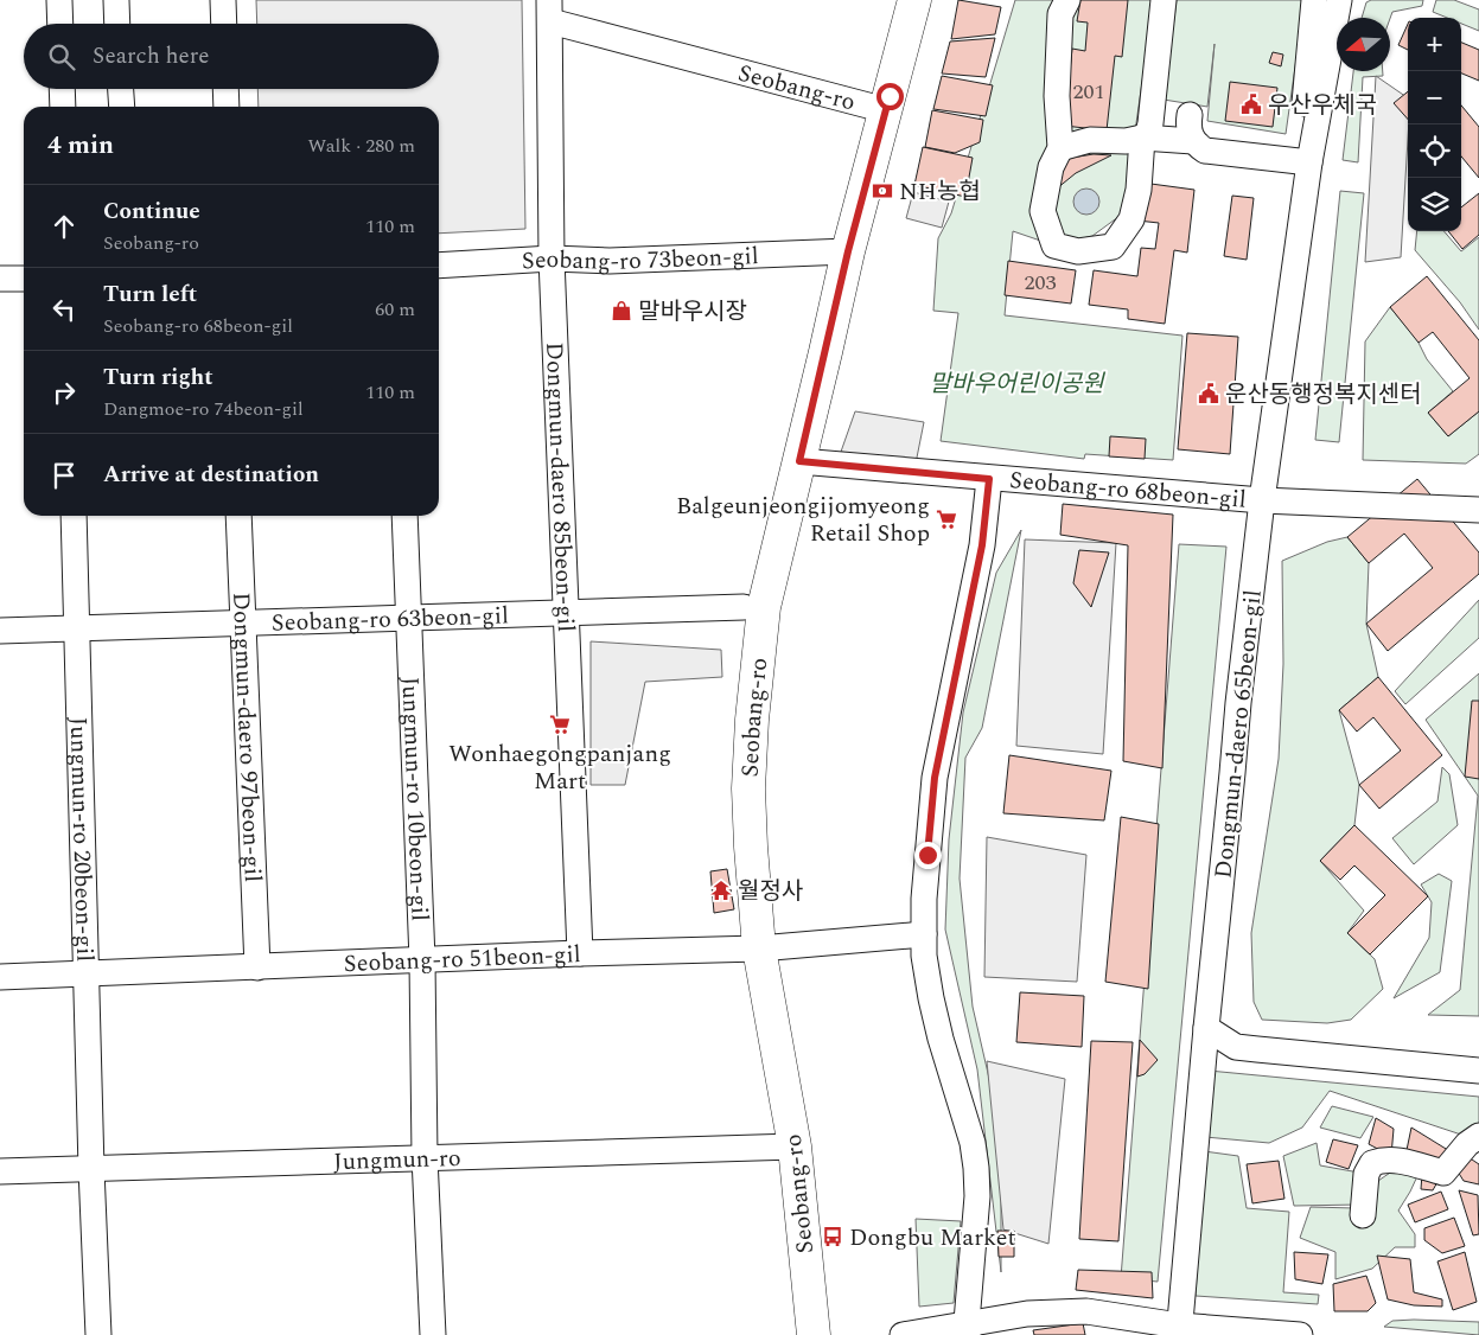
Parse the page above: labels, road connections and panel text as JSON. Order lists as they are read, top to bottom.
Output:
{
  "streets": {
    "main road": ["Seobang-ro"],
    "street": [
      "Seobang-ro 73beon-gil",
      "Dongmun-daero 85beon-gil",
      "Seobang-ro 68beon-gil",
      "Seobang-ro 63beon-gil",
      "Dongmun-daero 65beon-gil",
      "Dongmun-daero 97beon-gil",
      "Jungmun-ro 10beon-gil",
      "Jungmun-ro 20beon-gil",
      "Seobang-ro 51beon-gil",
      "Jungmun-ro"
    ]
  },
  "crossings": [
    ["Seobang-ro", "Seobang-ro 73beon-gil"],
    ["Seobang-ro", "Dongmun-daero 85beon-gil"],
    ["Seobang-ro", "Seobang-ro 68beon-gil"],
    ["Seobang-ro", "Seobang-ro 51beon-gil"],
    ["Seobang-ro", "Jungmun-ro"],
    ["Seobang-ro 73beon-gil", "Dongmun-daero 85beon-gil"],
    ["Dongmun-daero 85beon-gil", "Seobang-ro 63beon-gil"],
    ["Dongmun-daero 85beon-gil", "Seobang-ro 51beon-gil"],
    ["Seobang-ro 68beon-gil", "Dongmun-daero 65beon-gil"],
    ["Seobang-ro 63beon-gil", "Dongmun-daero 97beon-gil"],
    ["Seobang-ro 63beon-gil", "Jungmun-ro 10beon-gil"],
    ["Seobang-ro 63beon-gil", "Jungmun-ro 20beon-gil"],
    ["Dongmun-daero 97beon-gil", "Seobang-ro 51beon-gil"],
    ["Jungmun-ro 10beon-gil", "Seobang-ro 51beon-gil"],
    ["Jungmun-ro 10beon-gil", "Jungmun-ro"],
    ["Jungmun-ro 20beon-gil", "Seobang-ro 51beon-gil"],
    ["Jungmun-ro 20beon-gil", "Jungmun-ro"]
  ],
  "parks": ["말바우어린이공원"],
  "places": {
    "public building": ["우산우체국", "운산동행정복지센터"],
    "bank": ["NH농협"],
    "shop": ["말바우시장"],
    "supermarket": ["Balgeunjeongijomyeong Retail Shop", "Wonhaegongpanjang Mart"],
    "temple": ["월정사"],
    "bus stop": ["Dongbu Market"]
  },
  "house_numbers": ["201", "203"],
  "north": "left",
  "page": {
    "map_buttons": ["+", "−"],
    "search": "Search here",
    "heading": ["4 min", "Walk · 280 m"],
    "list": [
      ["Continue", "Seobang-ro", "110 m"],
      ["Turn left", "Seobang-ro 68beon-gil", "60 m"],
      ["Turn right", "Dangmoe-ro 74beon-gil", "110 m"],
      "Arrive at destination"
    ]
  }
}
